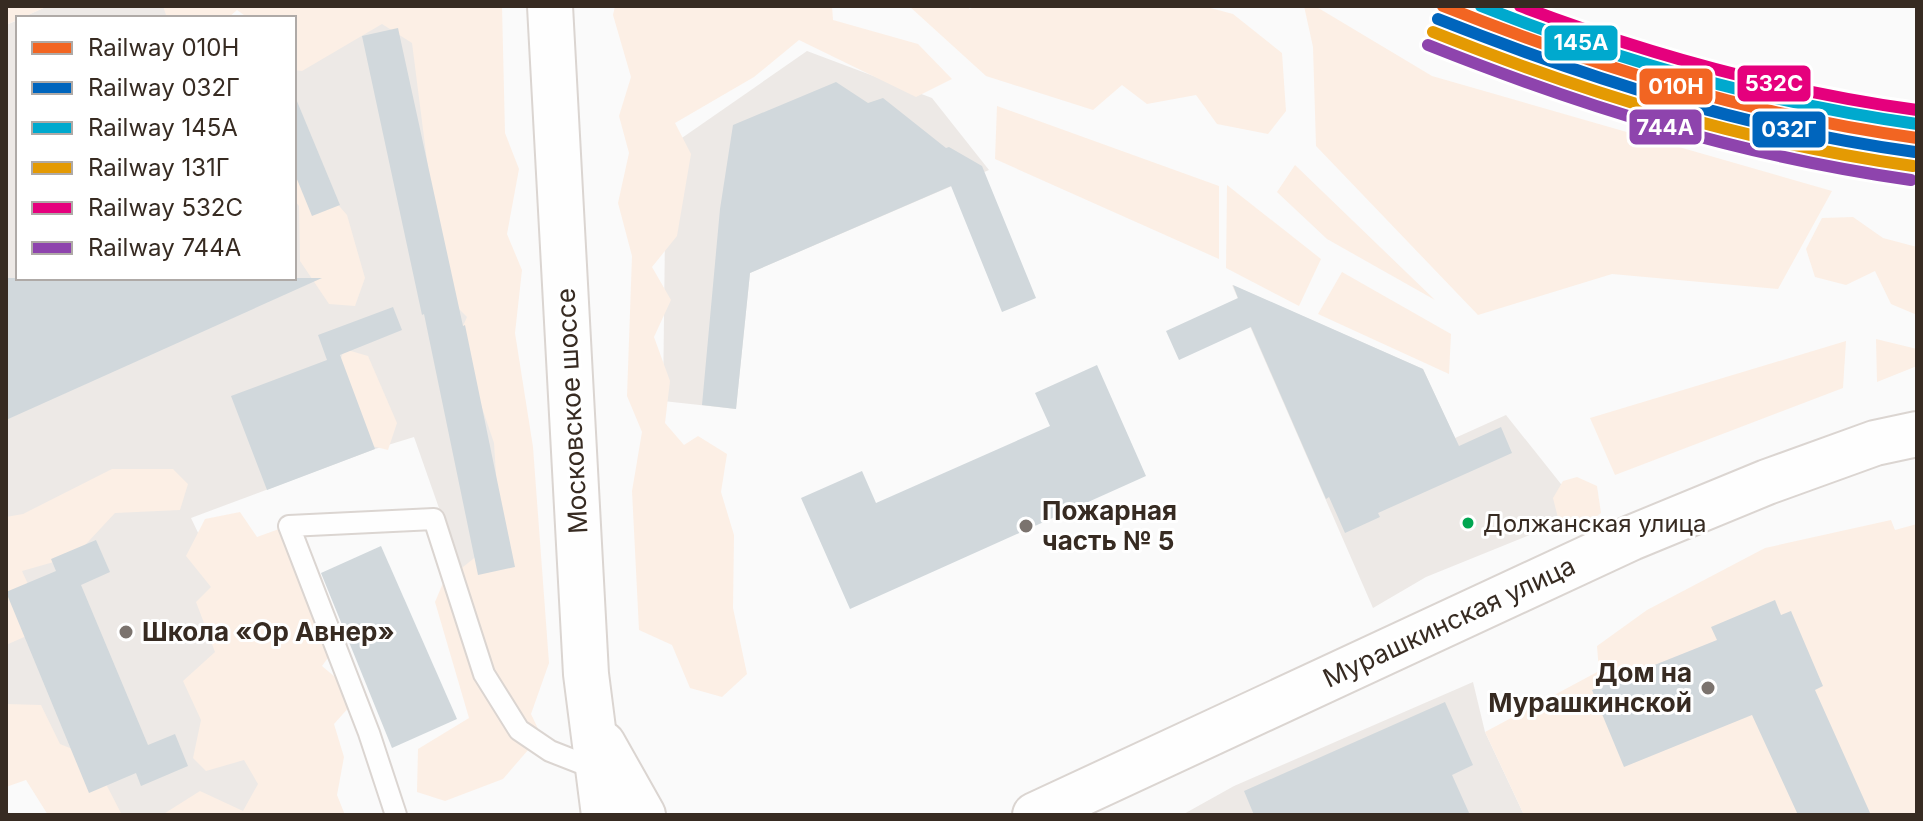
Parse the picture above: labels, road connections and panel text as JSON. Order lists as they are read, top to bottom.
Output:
{
  "streets": {
    "main road": ["Московское шоссе", "Мурашкинская улица"]
  },
  "places": [
    "Должанская улица",
    "Пожарная часть № 5",
    "Школа «Ор Авнер»",
    "Дом на Мурашкинской"
  ],
  "lines": [
    "rail line 010Н",
    "rail line 145А",
    "rail line 532С",
    "rail line 032Г",
    "rail line 131Г",
    "rail line 744А"
  ],
  "legend": [
    "Railway 010Н",
    "Railway 032Г",
    "Railway 145А",
    "Railway 131Г",
    "Railway 532С",
    "Railway 744А"
  ]
}
